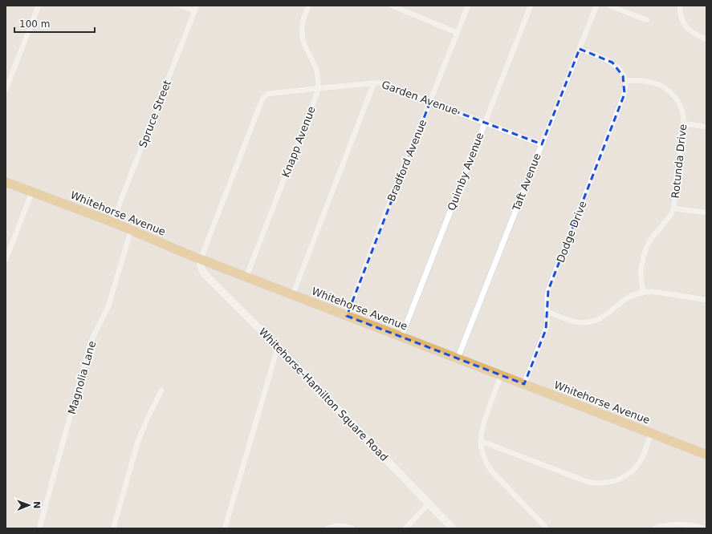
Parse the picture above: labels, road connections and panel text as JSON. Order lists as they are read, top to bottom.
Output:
{
  "streets": {
    "main road": ["Whitehorse Avenue"],
    "street": [
      "Garden Avenue",
      "Spruce Street",
      "Knapp Avenue",
      "Bradford Avenue",
      "Rotunda Drive",
      "Quimby Avenue",
      "Taft Avenue",
      "Dodge Drive",
      "Magnolia Lane",
      "Whitehorse-Hamilton Square Road"
    ]
  },
  "crossings": [
    ["Garden Avenue", "Knapp Avenue"],
    ["Garden Avenue", "Bradford Avenue"],
    ["Garden Avenue", "Quimby Avenue"],
    ["Garden Avenue", "Taft Avenue"],
    ["Garden Avenue", "Whitehorse Avenue"],
    ["Garden Avenue", "Whitehorse-Hamilton Square Road"],
    ["Spruce Street", "Whitehorse Avenue"],
    ["Knapp Avenue", "Whitehorse Avenue"],
    ["Bradford Avenue", "Whitehorse Avenue"],
    ["Rotunda Drive", "Dodge Drive"],
    ["Quimby Avenue", "Whitehorse Avenue"],
    ["Taft Avenue", "Whitehorse Avenue"],
    ["Whitehorse Avenue", "Dodge Drive"],
    ["Whitehorse Avenue", "Magnolia Lane"],
    ["Whitehorse Avenue", "Whitehorse-Hamilton Square Road"]
  ],
  "scale_bar": "100 m",
  "north": "right"
}
